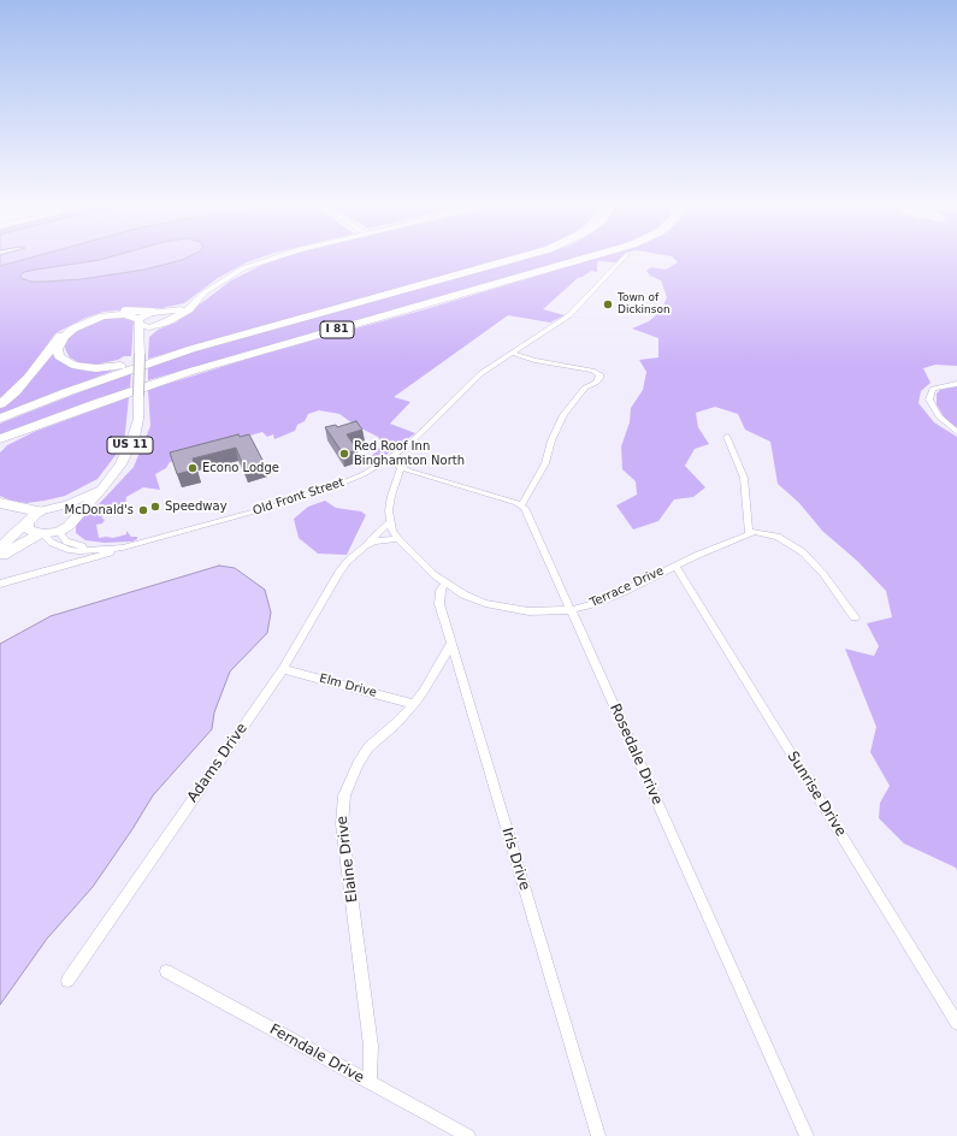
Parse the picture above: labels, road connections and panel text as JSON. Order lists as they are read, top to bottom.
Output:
{
  "streets": {
    "highway": ["I 81"],
    "main road": ["US 11"],
    "street": [
      "Old Front Street",
      "Terrace Drive",
      "Elm Drive",
      "Rosedale Drive",
      "Adams Drive",
      "Sunrise Drive",
      "Elaine Drive",
      "Iris Drive",
      "Ferndale Drive"
    ]
  },
  "crossings": [
    ["US 11", "Old Front Street"],
    ["Terrace Drive", "Rosedale Drive"],
    ["Terrace Drive", "Adams Drive"],
    ["Terrace Drive", "Sunrise Drive"],
    ["Terrace Drive", "Iris Drive"],
    ["Elm Drive", "Adams Drive"],
    ["Elm Drive", "Elaine Drive"],
    ["Elaine Drive", "Iris Drive"],
    ["Elaine Drive", "Ferndale Drive"]
  ],
  "places": [
    "Town of Dickinson",
    "Red Roof Inn Binghamton North",
    "Econo Lodge",
    "Speedway",
    "McDonald's"
  ]
}
